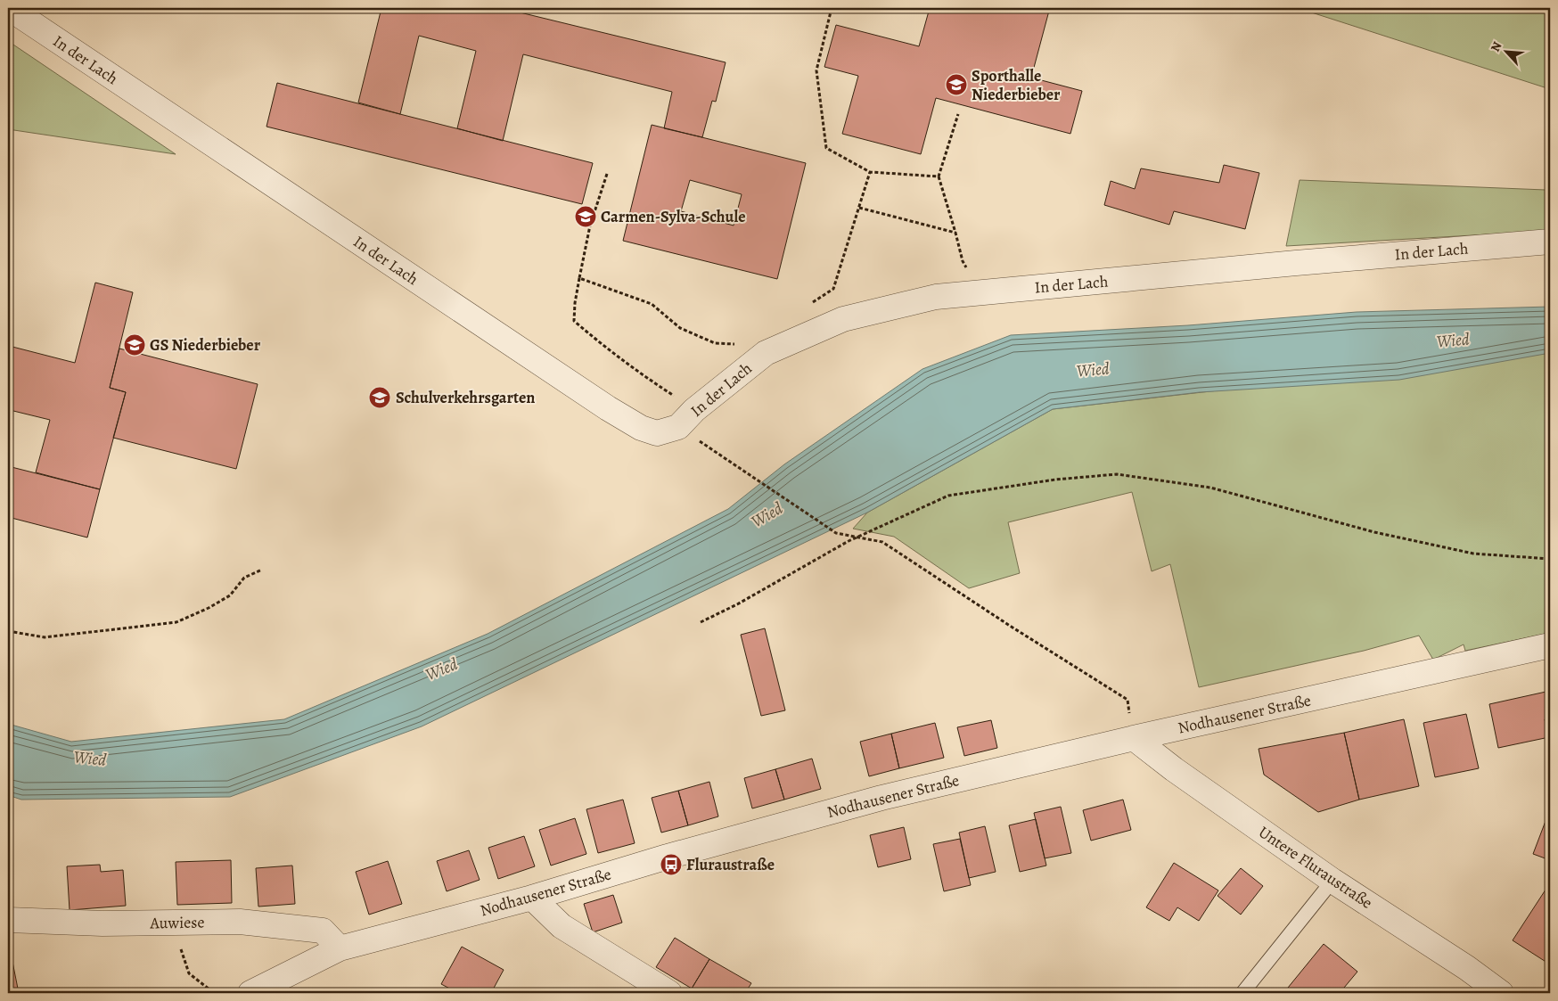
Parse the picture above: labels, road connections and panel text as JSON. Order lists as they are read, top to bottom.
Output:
{
  "streets": {
    "street": [
      "In der Lach",
      "Nodhausener Straße",
      "Untere Fluraustraße",
      "Auwiese"
    ]
  },
  "crossings": [
    ["Nodhausener Straße", "Untere Fluraustraße"],
    ["Nodhausener Straße", "Auwiese"]
  ],
  "water": ["Wied"],
  "places": {
    "school or university": [
      "Sporthalle Niederbieber",
      "Carmen-Sylva-Schule",
      "GS Niederbieber",
      "Schulverkehrsgarten"
    ],
    "bus stop": ["Fluraustraße"]
  },
  "north": "top left"
}
